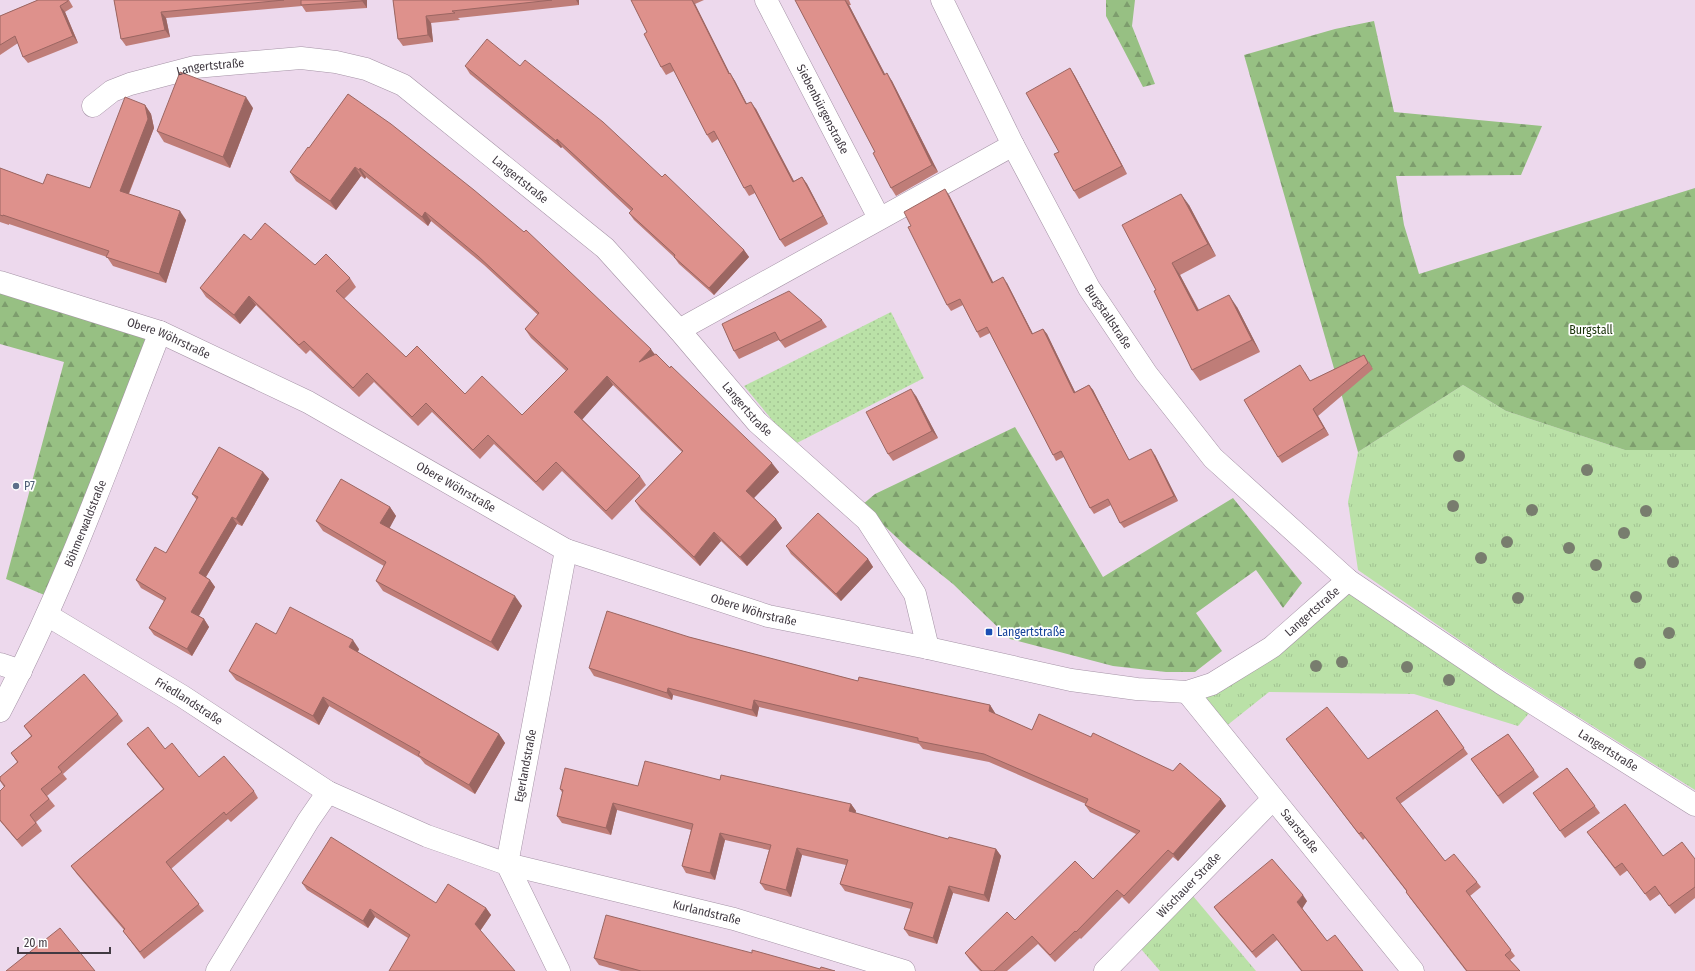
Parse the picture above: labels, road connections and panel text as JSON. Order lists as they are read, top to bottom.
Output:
{
  "streets": {
    "street": [
      "Langertstraße",
      "Siebenbürgenstraße",
      "Burgstallstraße",
      "Obere Wöhrstraße",
      "Böhmerwaldstraße",
      "Friedlandstraße",
      "Egerlandstraße",
      "Saarstraße",
      "Wischauer Straße",
      "Kurlandstraße"
    ]
  },
  "crossings": [
    ["Langertstraße", "Burgstallstraße"],
    ["Langertstraße", "Obere Wöhrstraße"],
    ["Langertstraße", "Saarstraße"],
    ["Obere Wöhrstraße", "Böhmerwaldstraße"],
    ["Obere Wöhrstraße", "Egerlandstraße"],
    ["Böhmerwaldstraße", "Friedlandstraße"],
    ["Friedlandstraße", "Egerlandstraße"],
    ["Friedlandstraße", "Kurlandstraße"],
    ["Egerlandstraße", "Kurlandstraße"],
    ["Saarstraße", "Wischauer Straße"]
  ],
  "parks": ["Burgstall"],
  "places": {
    "other": ["P7"],
    "transit": ["Langertstraße"]
  },
  "scale_bar": "20 m"
}
